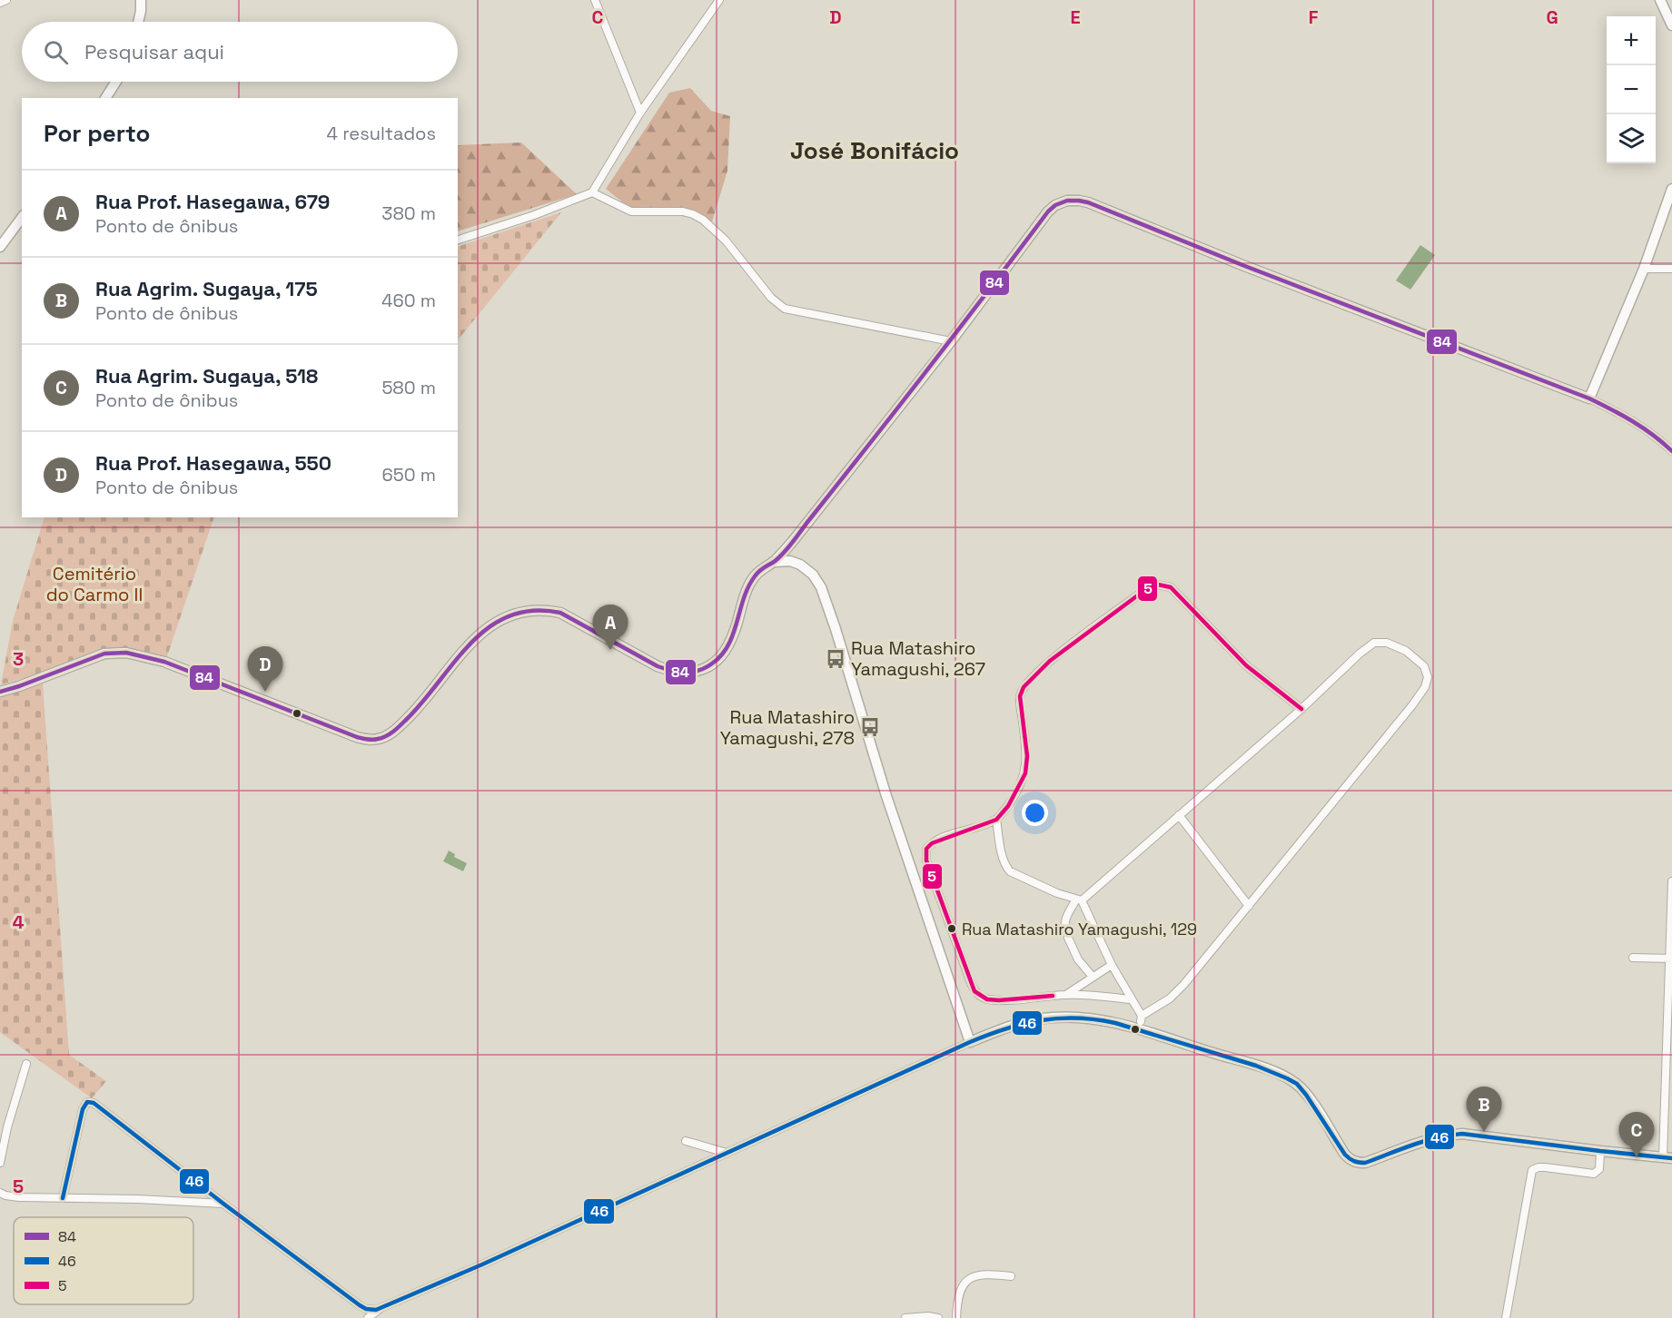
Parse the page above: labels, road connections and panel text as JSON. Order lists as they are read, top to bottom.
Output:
{
  "districts": ["José Bonifácio"],
  "parks": ["Cemitério do Carmo II"],
  "places": {
    "bus stop": ["Rua Matashiro Yamagushi, 267", "Rua Matashiro Yamagushi, 278"],
    "other": ["Rua Matashiro Yamagushi, 129"]
  },
  "lines": ["transit line 84", "transit line 5", "transit line 46"],
  "legend": ["84", "46", "5"],
  "page": {
    "map_buttons": ["+", "−"],
    "search": "Pesquisar aqui",
    "heading": ["Por perto", "4 resultados"],
    "list": [
      {
        "mark": "A",
        "name": "Rua Prof. Hasegawa, 679",
        "note": "Ponto de ônibus",
        "value": "380 m"
      },
      {
        "mark": "B",
        "name": "Rua Agrim. Sugaya, 175",
        "note": "Ponto de ônibus",
        "value": "460 m"
      },
      {
        "mark": "C",
        "name": "Rua Agrim. Sugaya, 518",
        "note": "Ponto de ônibus",
        "value": "580 m"
      },
      {
        "mark": "D",
        "name": "Rua Prof. Hasegawa, 550",
        "note": "Ponto de ônibus",
        "value": "650 m"
      }
    ],
    "pins": [
      "A",
      "D",
      "B",
      "C"
    ]
  },
  "grid": {
    "columns": [
      "C",
      "D",
      "E",
      "F",
      "G"
    ],
    "rows": ["3", "4", "5"]
  }
}
